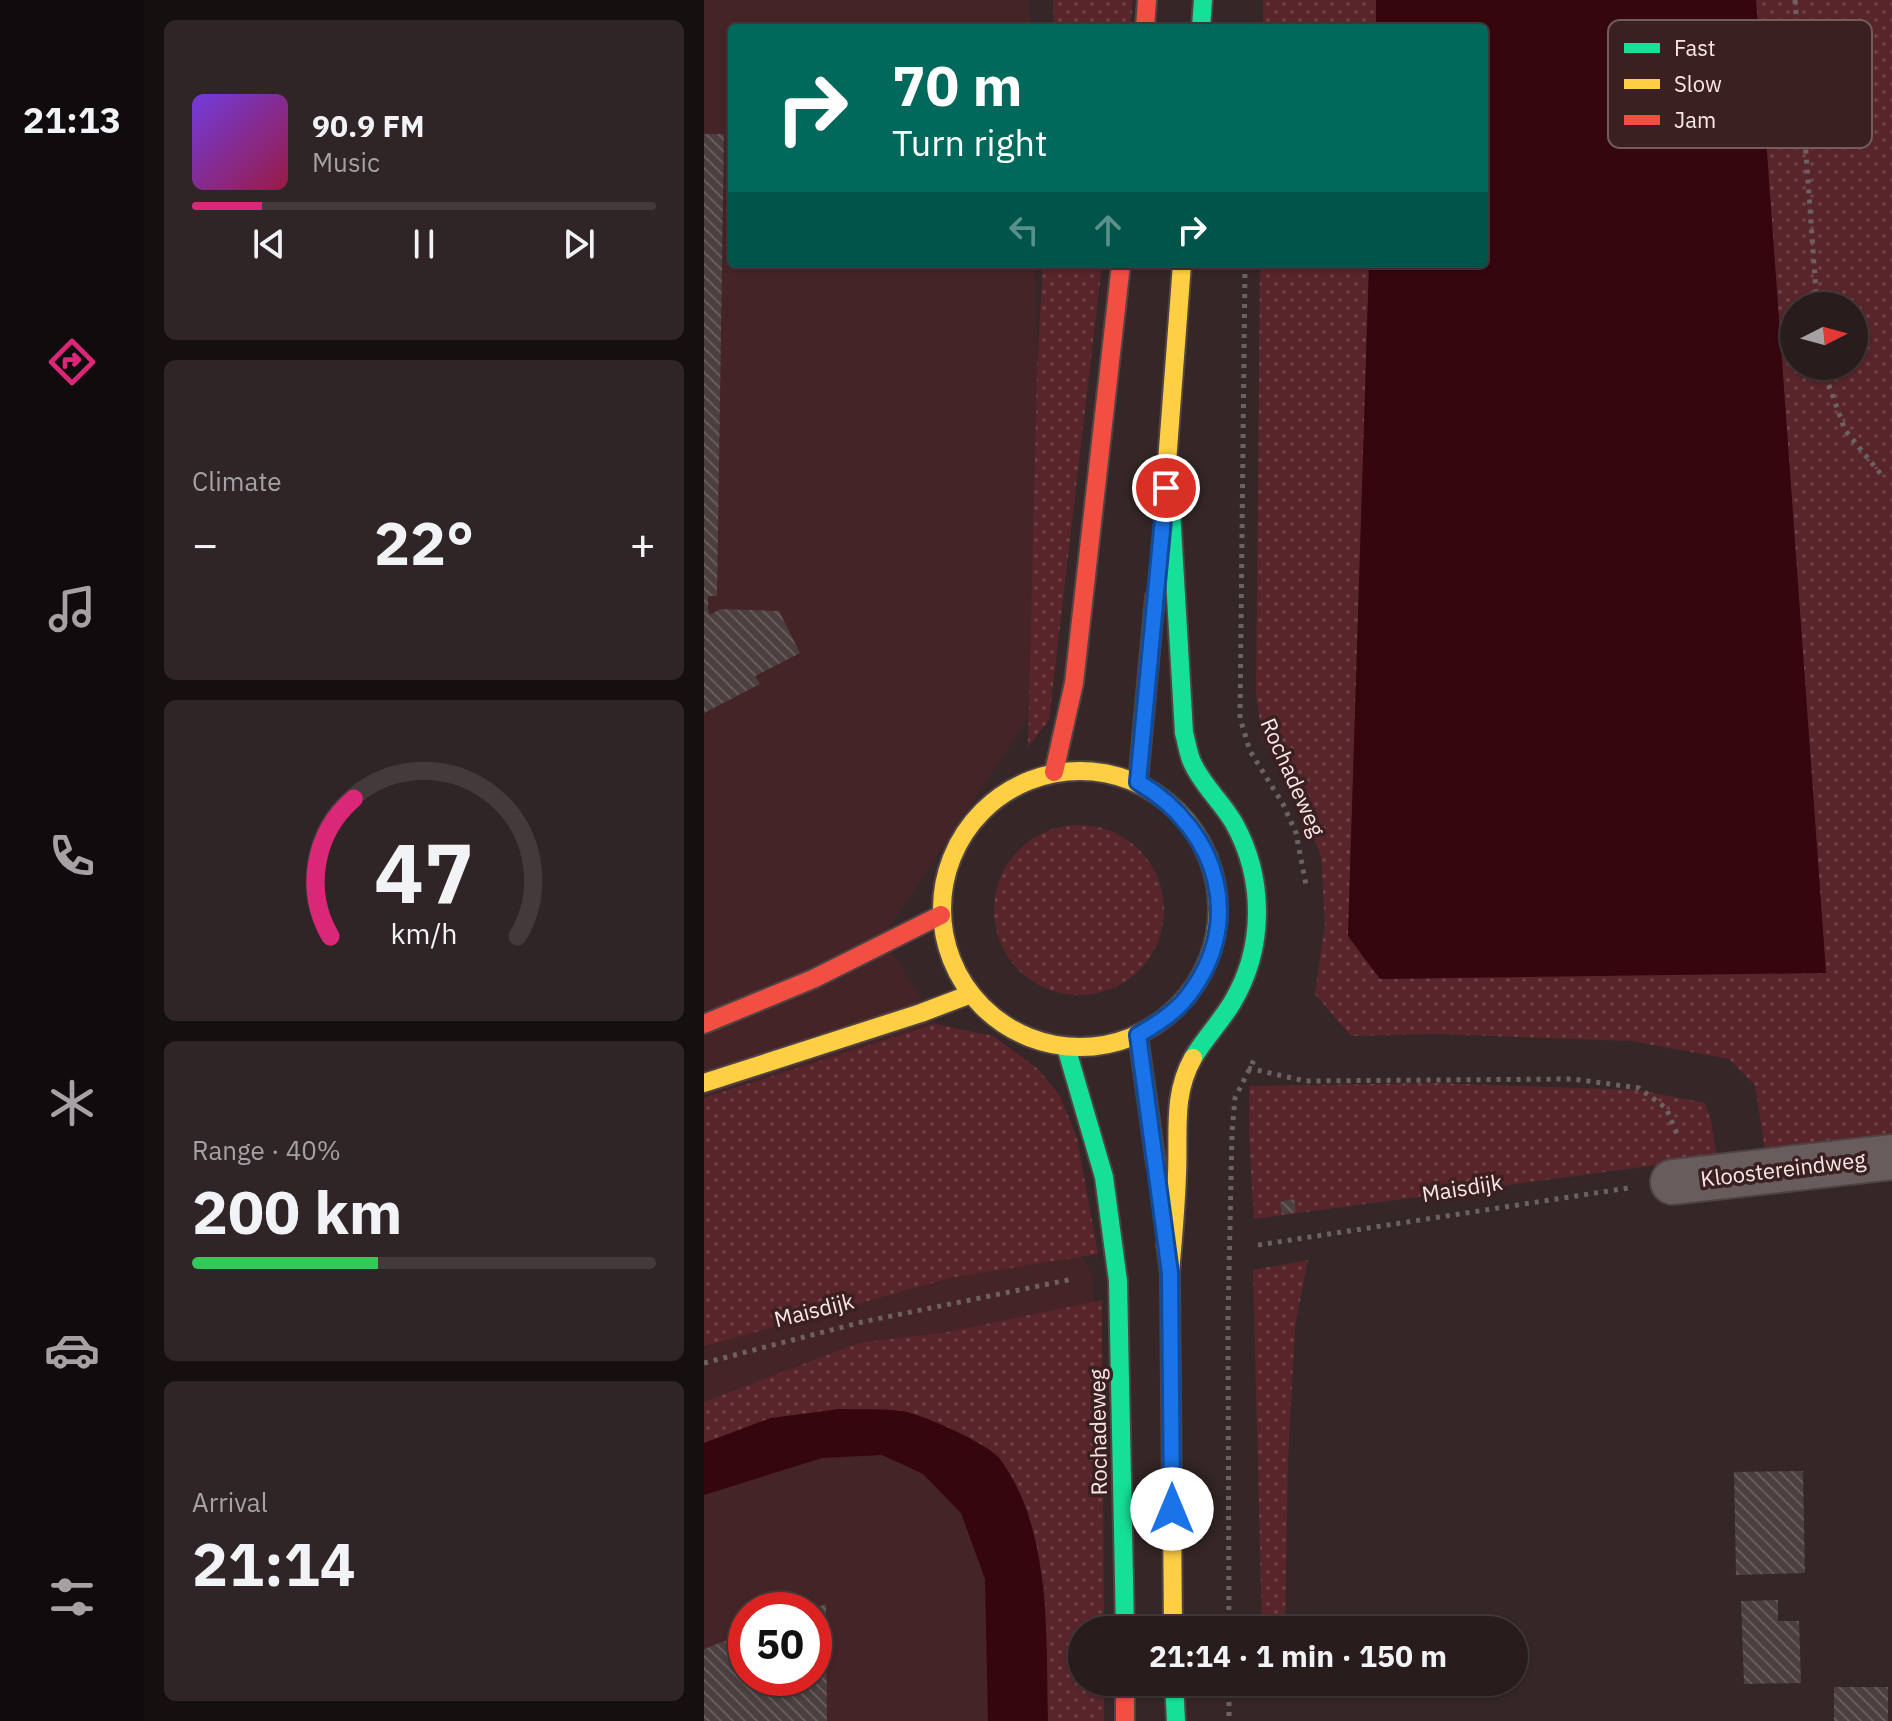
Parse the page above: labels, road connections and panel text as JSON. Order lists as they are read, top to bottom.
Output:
{
  "streets": {
    "main road": ["Rochadeweg"],
    "street": ["Kloostereindweg"],
    "path": ["Maisdijk"]
  },
  "crossings": [
    ["Kloostereindweg", "Maisdijk"]
  ],
  "legend": ["Fast", "Slow", "Jam"],
  "north": "right",
  "page": {
    "tabs": "21:13",
    "turn": ["70 m", "Turn right"],
    "song": ["90.9 FM", "Music"],
    "tile": [
      "Climate",
      ["Range · 40%", "200 km"],
      ["Arrival", "21:14"]
    ],
    "heat": ["−", "22°", "+"],
    "limit": "50",
    "trip": "21:14 · 1 min · 150 m",
    "gauge": ["47", "km/h"]
  }
}
